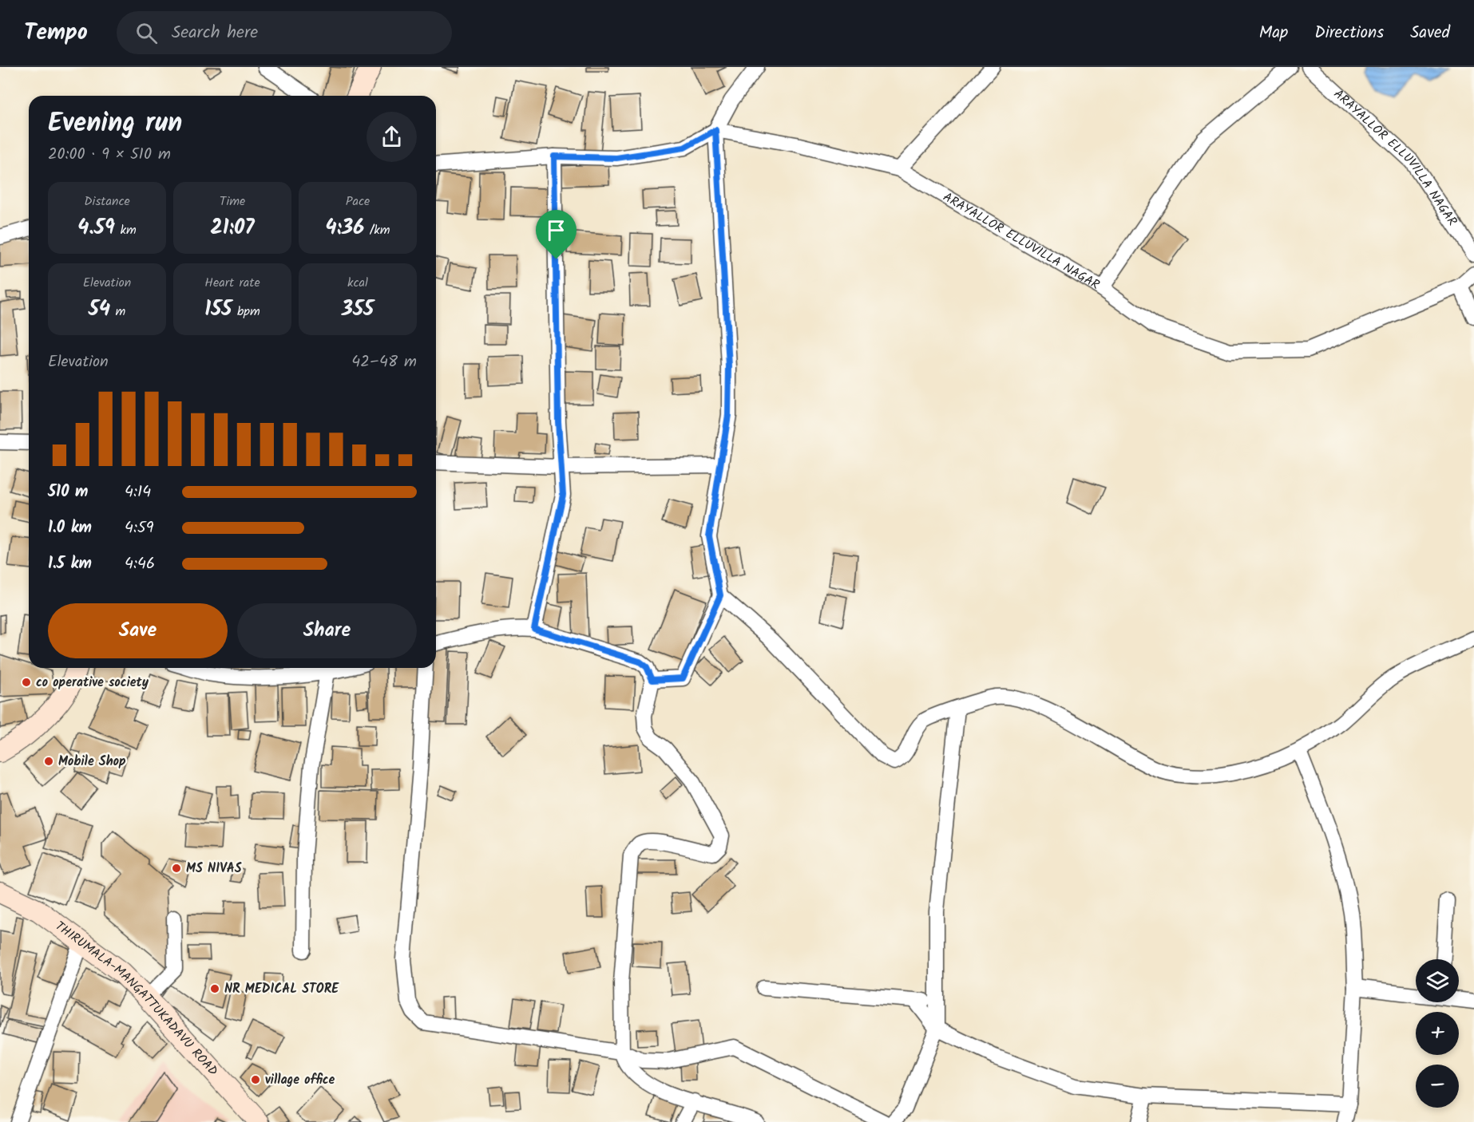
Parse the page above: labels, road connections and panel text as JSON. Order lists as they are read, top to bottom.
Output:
{
  "streets": {
    "main road": ["THIRUMALA-MANGATTUKADAVU ROAD"],
    "street": ["ARAYALLOR ELLUVILLA NAGAR"]
  },
  "places": [
    "co operative society",
    "Mobile Shop",
    "MS NIVAS",
    "NR MEDICAL STORE",
    "village office"
  ],
  "page": {
    "header": "Tempo",
    "search": "Search here",
    "nav": ["Map", "Directions", "Saved"],
    "heading": ["Evening run", "20:00 · 9 × 510 m"],
    "stats": [
      ["Distance", "4.59 km"],
      ["Time", "21:07"],
      ["Pace", "4:36 /km"],
      ["Elevation", "54 m"],
      ["Heart rate", "155 bpm"],
      ["kcal", "355"]
    ],
    "chart": ["Elevation", "42–48 m"],
    "list": [
      {
        "name": "510 m",
        "note": "4:14"
      },
      {
        "name": "1.0 km",
        "note": "4:59"
      },
      {
        "name": "1.5 km",
        "note": "4:46"
      }
    ],
    "buttons": ["Save", "Share"],
    "map_buttons": ["+", "−"]
  }
}
